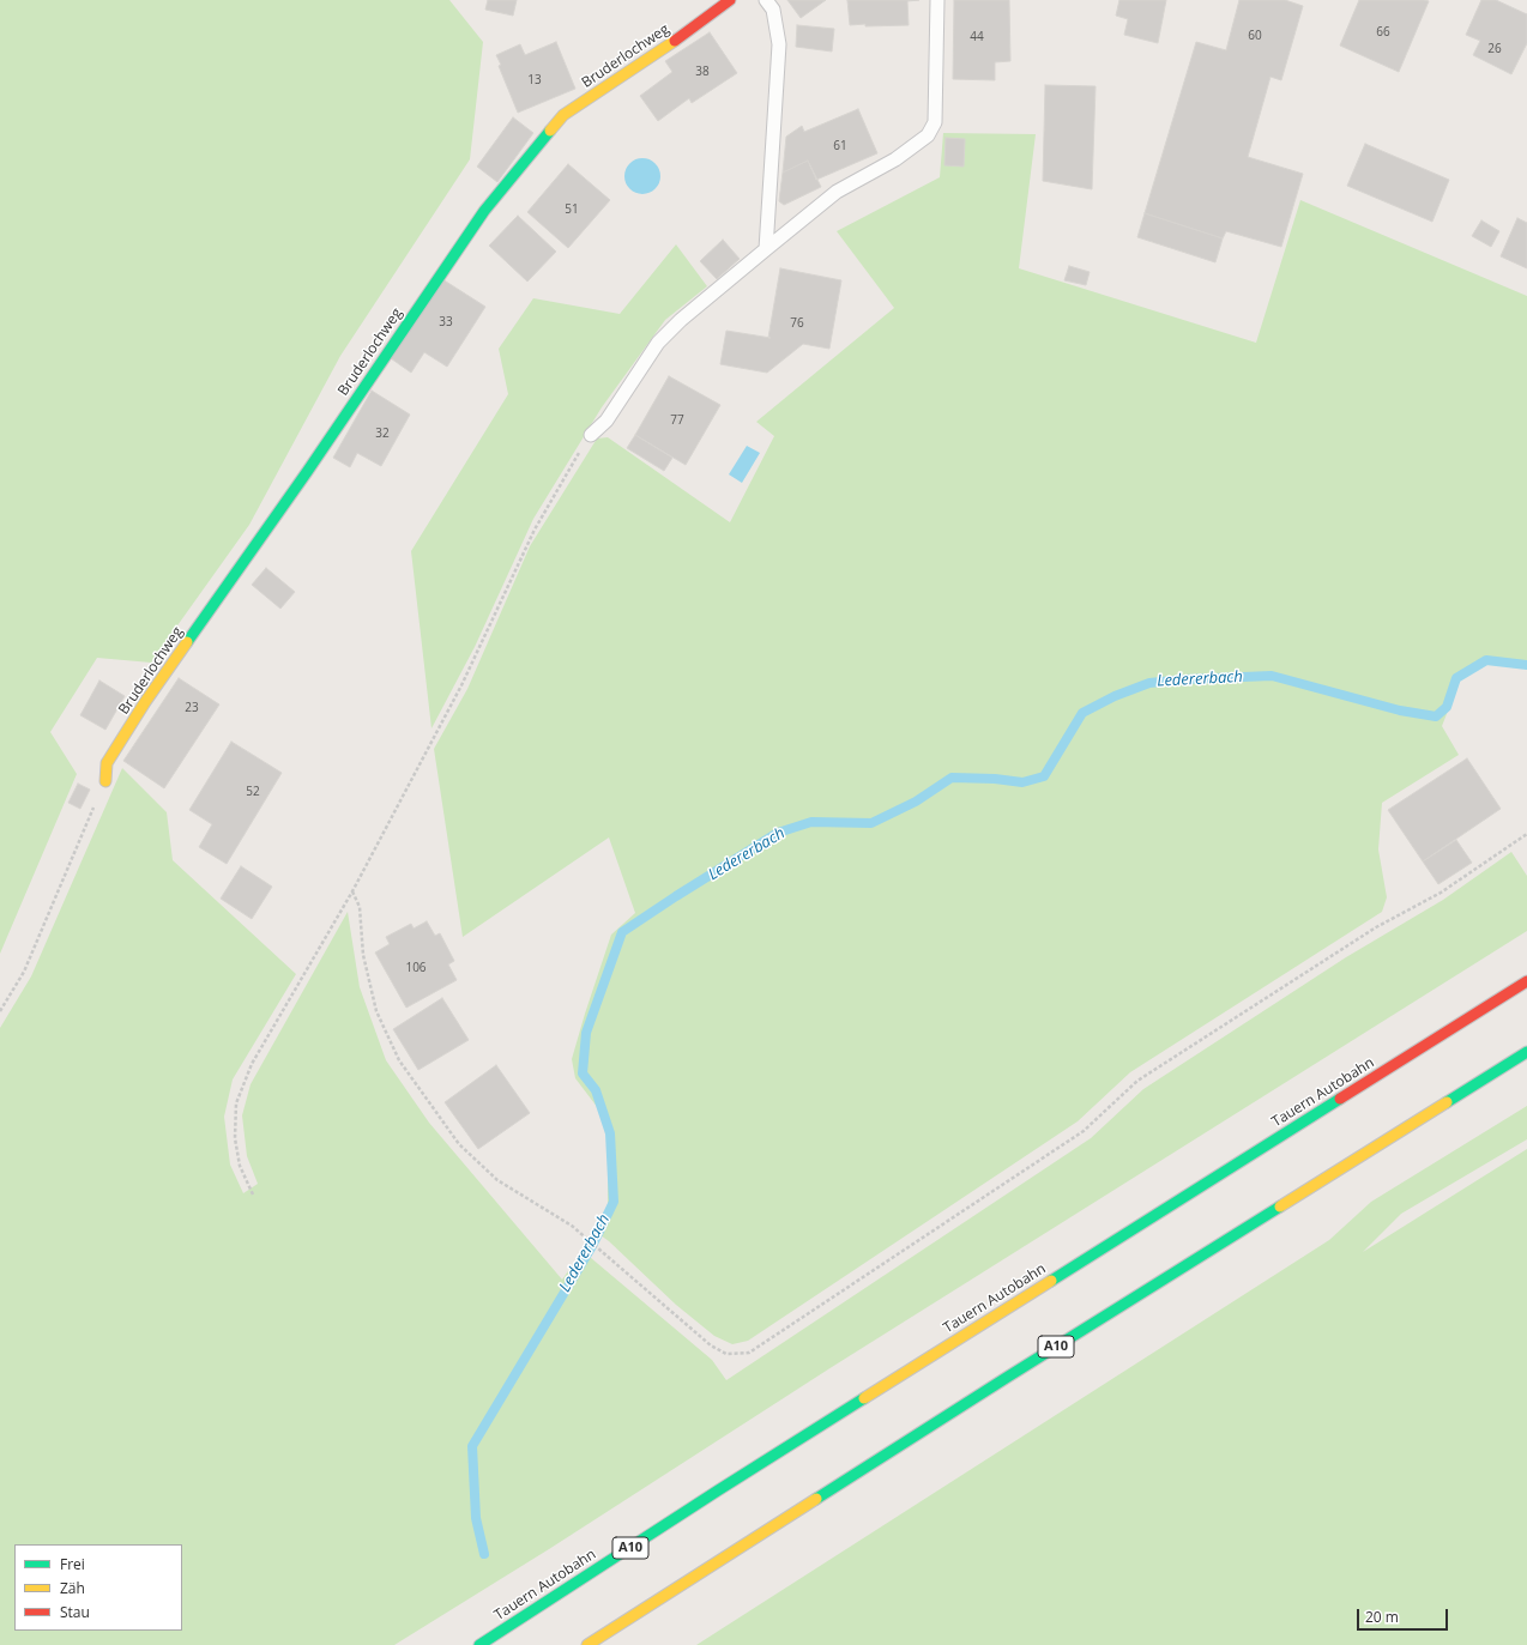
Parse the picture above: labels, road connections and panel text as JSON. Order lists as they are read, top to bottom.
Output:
{
  "streets": {
    "main road": ["Bruderlochweg", "Tauern Autobahn", "A10"]
  },
  "water": ["Ledererbach"],
  "house_numbers": [
    "66",
    "60",
    "44",
    "26",
    "38",
    "13",
    "61",
    "51",
    "33",
    "76",
    "77",
    "32",
    "23",
    "52",
    "106"
  ],
  "legend": ["Frei", "Zäh", "Stau"],
  "scale_bar": "20 m"
}
